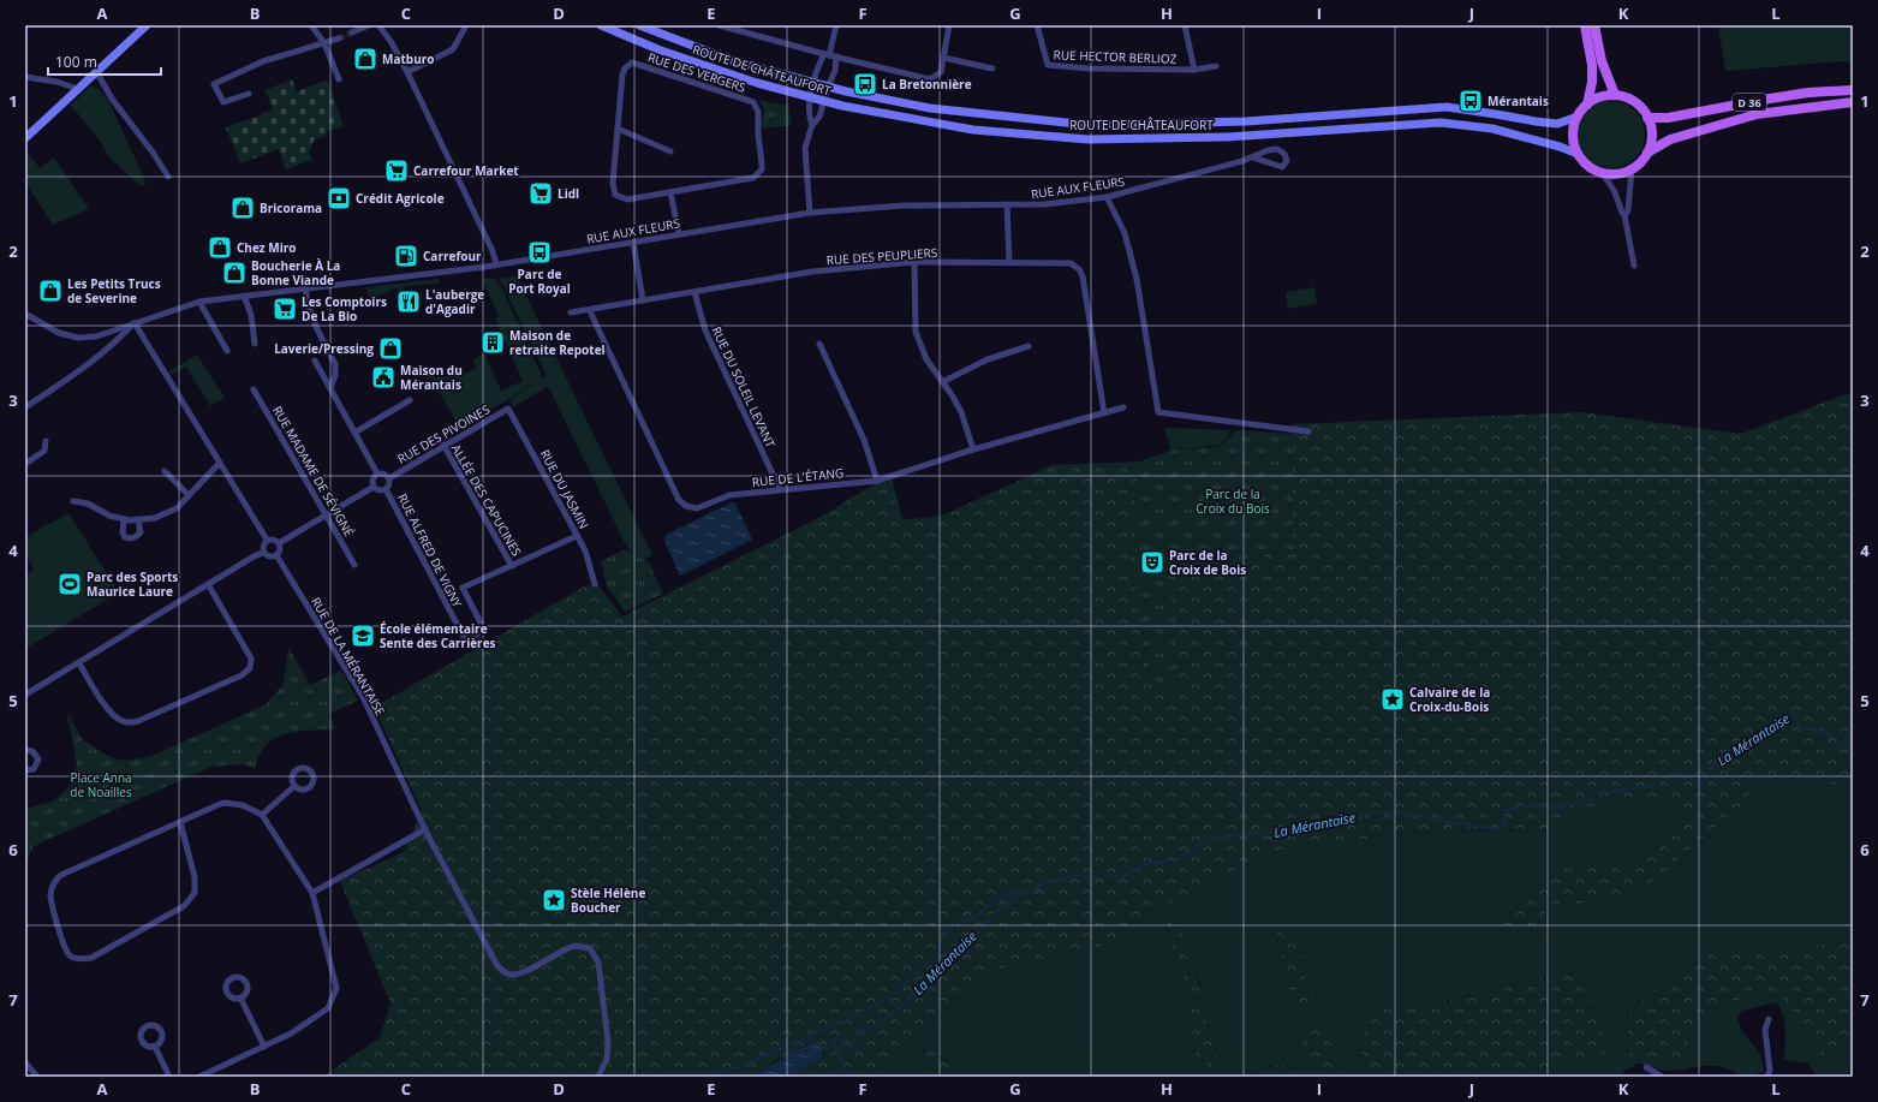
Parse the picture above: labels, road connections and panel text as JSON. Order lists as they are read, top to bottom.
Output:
{
  "streets": {
    "main road": ["ROUTE DE CHÂTEAUFORT", "D 36"],
    "street": [
      "RUE HECTOR BERLIOZ",
      "RUE DES VERGERS",
      "RUE AUX FLEURS",
      "RUE DES PEUPLIERS",
      "RUE DU SOLEIL LEVANT",
      "RUE DES PIVOINES",
      "RUE MADAME DE SÉVIGNÉ",
      "RUE DE L'ÉTANG",
      "RUE DU JASMIN",
      "ALLÉE DES CAPUCINES",
      "RUE ALFRED DE VIGNY",
      "RUE DE LA MÉRANTAISE"
    ]
  },
  "crossings": [
    ["ROUTE DE CHÂTEAUFORT", "D 36"],
    ["RUE DES PEUPLIERS", "RUE DU SOLEIL LEVANT"],
    ["RUE DES PEUPLIERS", "RUE DE L'ÉTANG"],
    ["RUE DU SOLEIL LEVANT", "RUE DE L'ÉTANG"],
    ["RUE DES PIVOINES", "RUE DU JASMIN"],
    ["RUE DES PIVOINES", "ALLÉE DES CAPUCINES"],
    ["RUE DES PIVOINES", "RUE ALFRED DE VIGNY"],
    ["ALLÉE DES CAPUCINES", "RUE ALFRED DE VIGNY"]
  ],
  "water": ["La Mérantaise"],
  "parks": ["Parc de la Croix du Bois", "Place Anna de Noailles"],
  "places": {
    "shop": [
      "Matburo",
      "Bricorama",
      "Chez Miro",
      "Boucherie À La Bonne Viande",
      "Les Petits Trucs de Severine",
      "Laverie/Pressing"
    ],
    "bus stop": ["La Bretonnière", "Mérantais", "Parc de Port Royal"],
    "supermarket": ["Carrefour Market", "Lidl", "Les Comptoirs De La Bio"],
    "bank": ["Crédit Agricole"],
    "fuel station": ["Carrefour"],
    "restaurant": ["L'auberge d'Agadir"],
    "building": ["Maison de retraite Repotel"],
    "public building": ["Maison du Mérantais"],
    "theatre": ["Parc de la Croix de Bois"],
    "sports": ["Parc des Sports Maurice Laure"],
    "school or university": ["École élémentaire Sente des Carrières"],
    "place": ["Calvaire de la Croix-du-Bois", "Stèle Hélène Boucher"]
  },
  "scale_bar": "100 m",
  "grid": {
    "columns": [
      "A",
      "B",
      "C",
      "D",
      "E",
      "F",
      "G",
      "H",
      "I",
      "J",
      "K",
      "L"
    ],
    "rows": [
      "1",
      "2",
      "3",
      "4",
      "5",
      "6",
      "7"
    ]
  }
}
